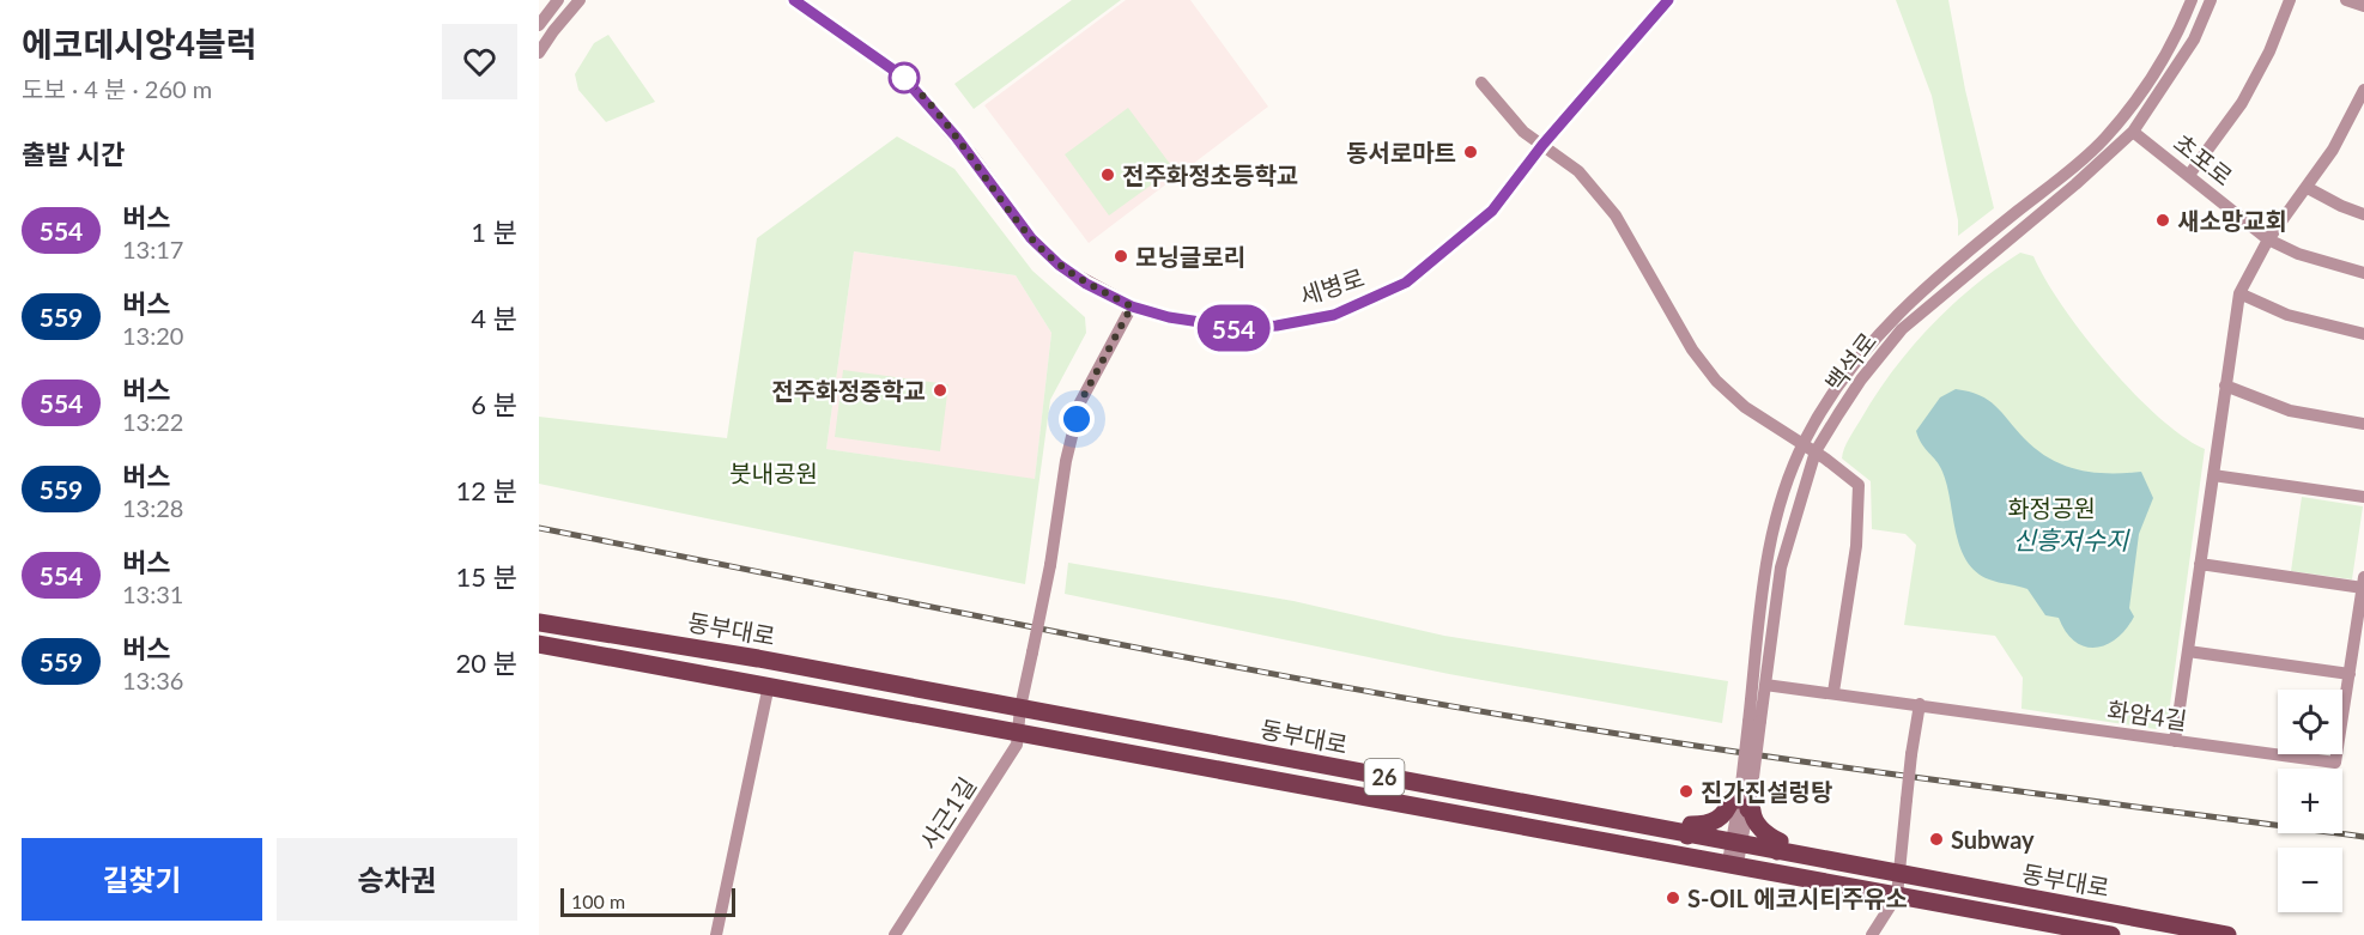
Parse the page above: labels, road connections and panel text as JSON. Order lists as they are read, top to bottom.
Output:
{
  "streets": {
    "main road": ["동부대로", "26"],
    "street": [
      "초포로",
      "세병로",
      "백석로",
      "화암4길",
      "사근1길"
    ]
  },
  "crossings": [
    ["초포로", "백석로"],
    ["세병로", "사근1길"],
    ["백석로", "동부대로"],
    ["백석로", "화암4길"],
    ["동부대로", "사근1길"]
  ],
  "water": ["신흥저수지"],
  "parks": ["붓내공원", "화정공원"],
  "places": [
    "동서로마트",
    "전주화정초등학교",
    "새소망교회",
    "모닝글로리",
    "전주화정중학교",
    "진가진설렁탕",
    "Subway",
    "S-OIL 에코시티주유소"
  ],
  "lines": ["bus line 554"],
  "scale_bar": "100 m",
  "page": {
    "heading": [
      ["에코데시앙4블럭", "도보 · 4 분 · 260 m"],
      "출발 시간"
    ],
    "on_map": "554",
    "list": [
      {
        "mark": "554",
        "name": "버스",
        "note": "13:17",
        "value": "1 분"
      },
      {
        "mark": "559",
        "name": "버스",
        "note": "13:20",
        "value": "4 분"
      },
      {
        "mark": "554",
        "name": "버스",
        "note": "13:22",
        "value": "6 분"
      },
      {
        "mark": "559",
        "name": "버스",
        "note": "13:28",
        "value": "12 분"
      },
      {
        "mark": "554",
        "name": "버스",
        "note": "13:31",
        "value": "15 분"
      },
      {
        "mark": "559",
        "name": "버스",
        "note": "13:36",
        "value": "20 분"
      }
    ],
    "map_buttons": ["+", "−"],
    "buttons": ["길찾기", "승차권"],
    "scale": "100 m"
  }
}
